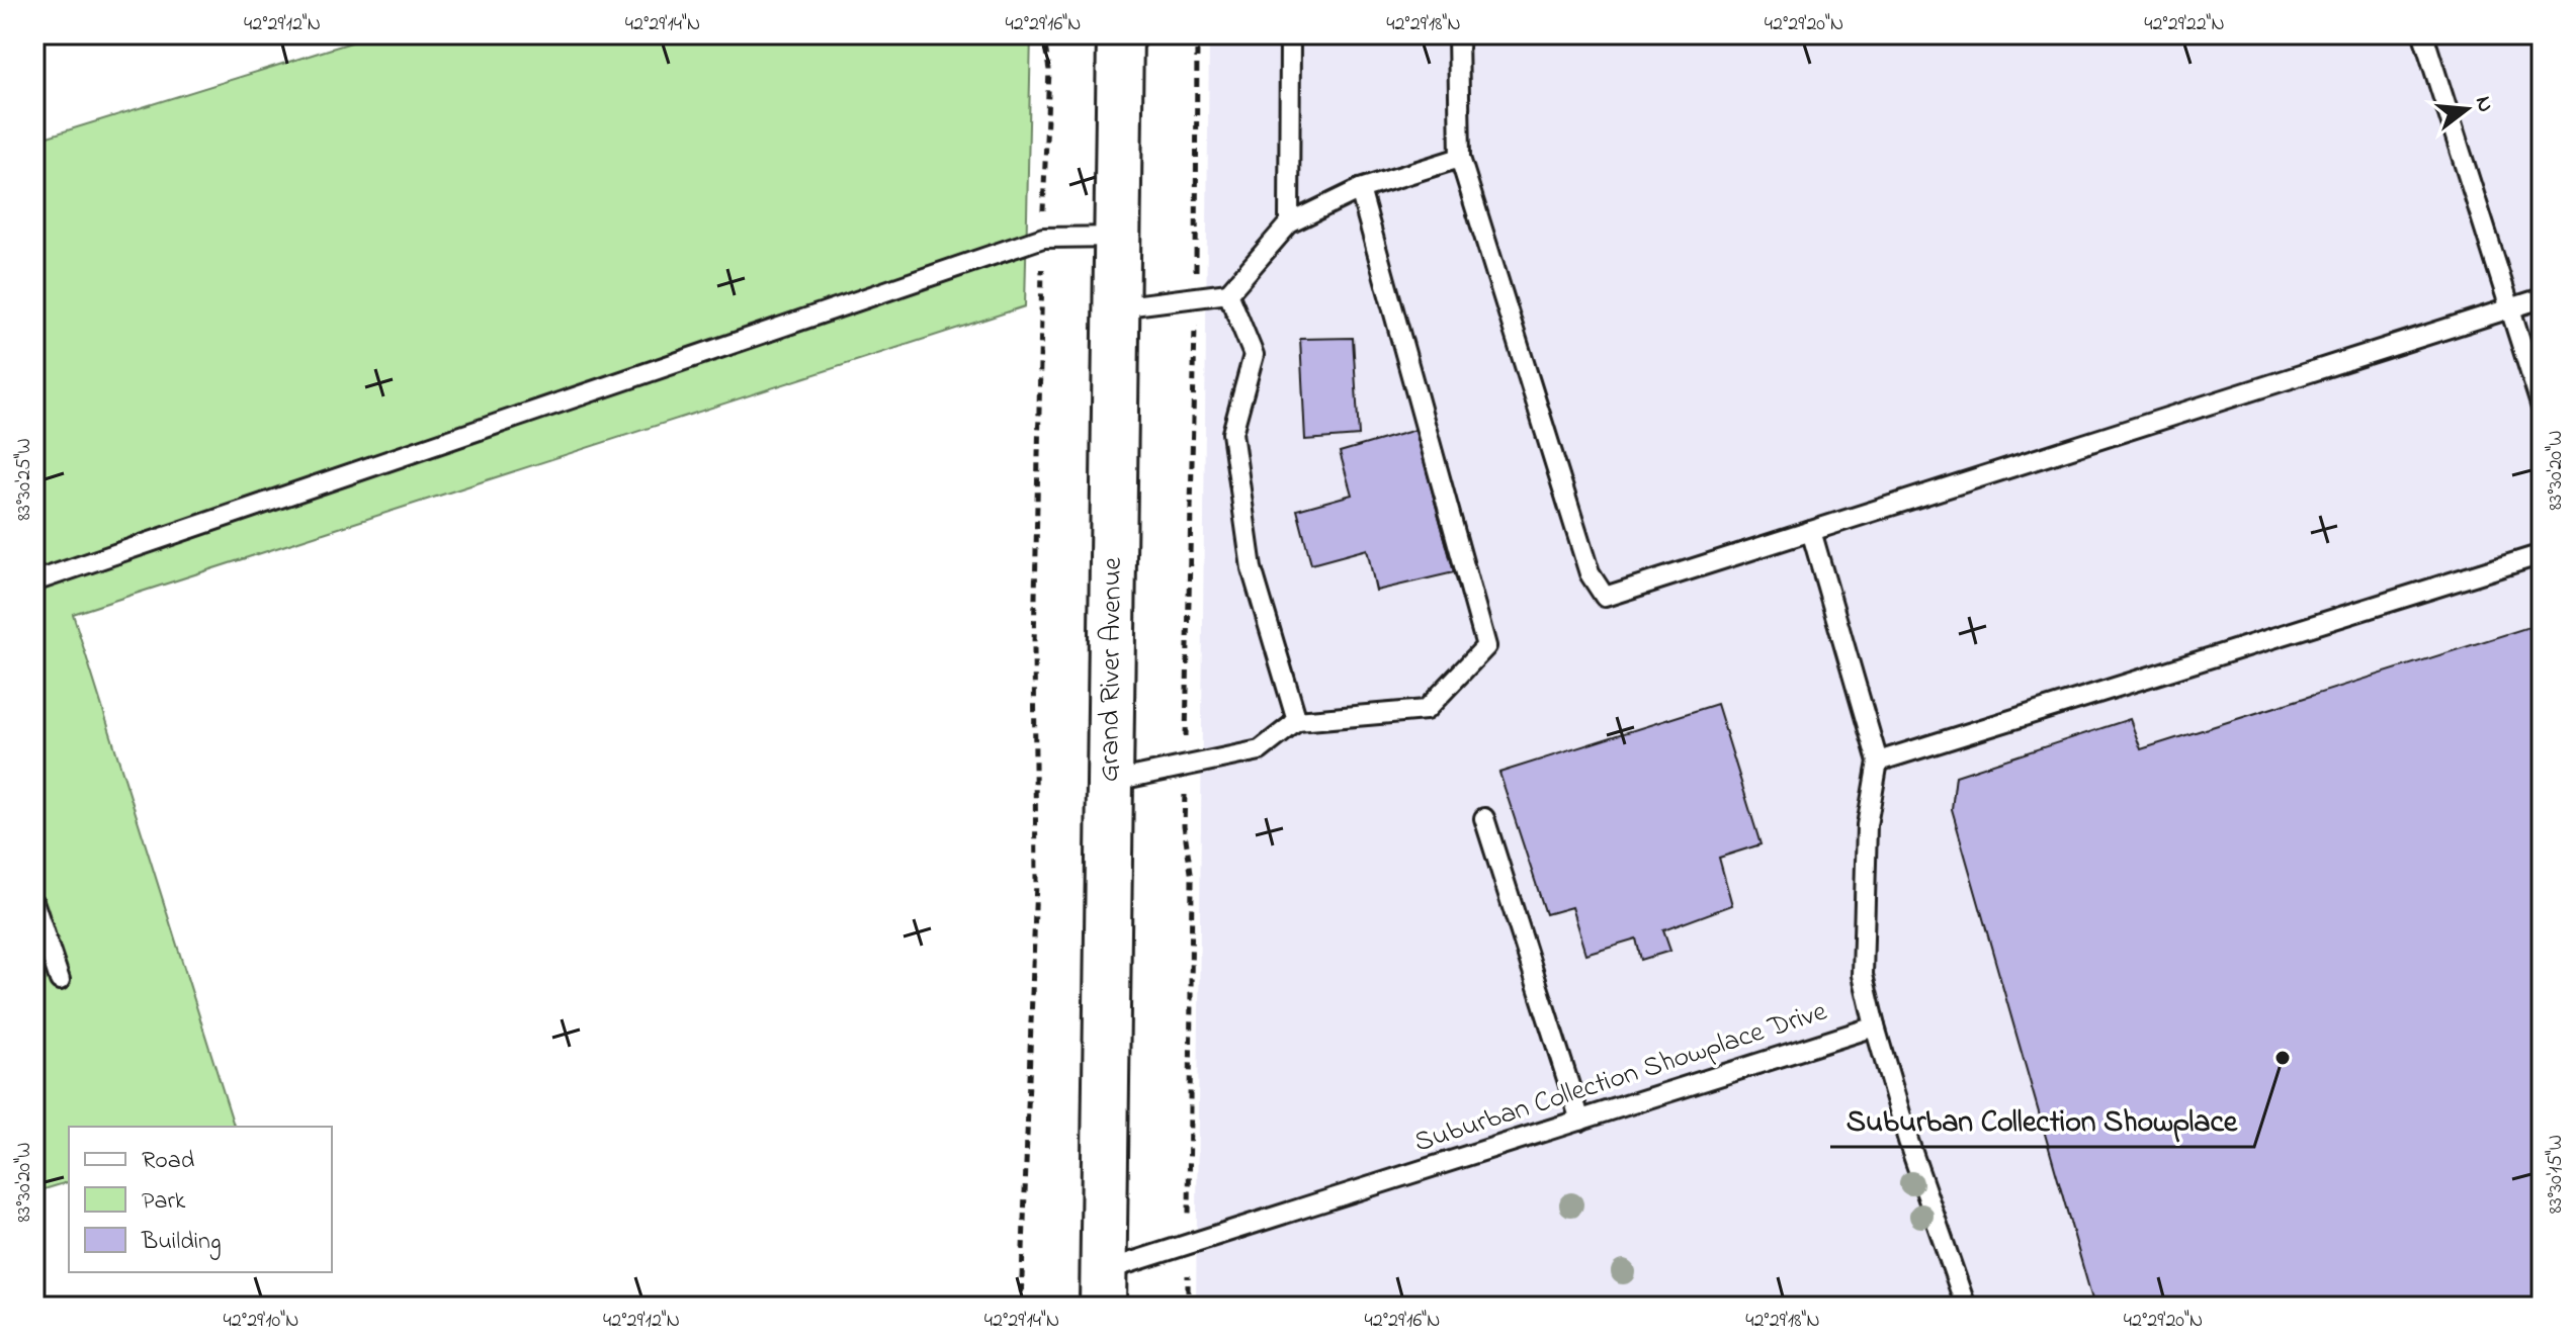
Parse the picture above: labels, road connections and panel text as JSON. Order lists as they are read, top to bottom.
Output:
{
  "streets": {
    "main road": ["Grand River Avenue"],
    "lane": ["Suburban Collection Showplace Drive"]
  },
  "crossings": [
    ["Grand River Avenue", "Suburban Collection Showplace Drive"]
  ],
  "places": ["Suburban Collection Showplace"],
  "legend": ["Road", "Park", "Building"],
  "north": "right",
  "coordinates": [
    "42°29'12\"N",
    "42°29'14\"N",
    "42°29'16\"N",
    "42°29'18\"N",
    "42°29'20\"N",
    "42°29'22\"N",
    "83°30'20\"W",
    "83°30'25\"W",
    "83°30'15\"W",
    "42°29'10\"N"
  ]
}
